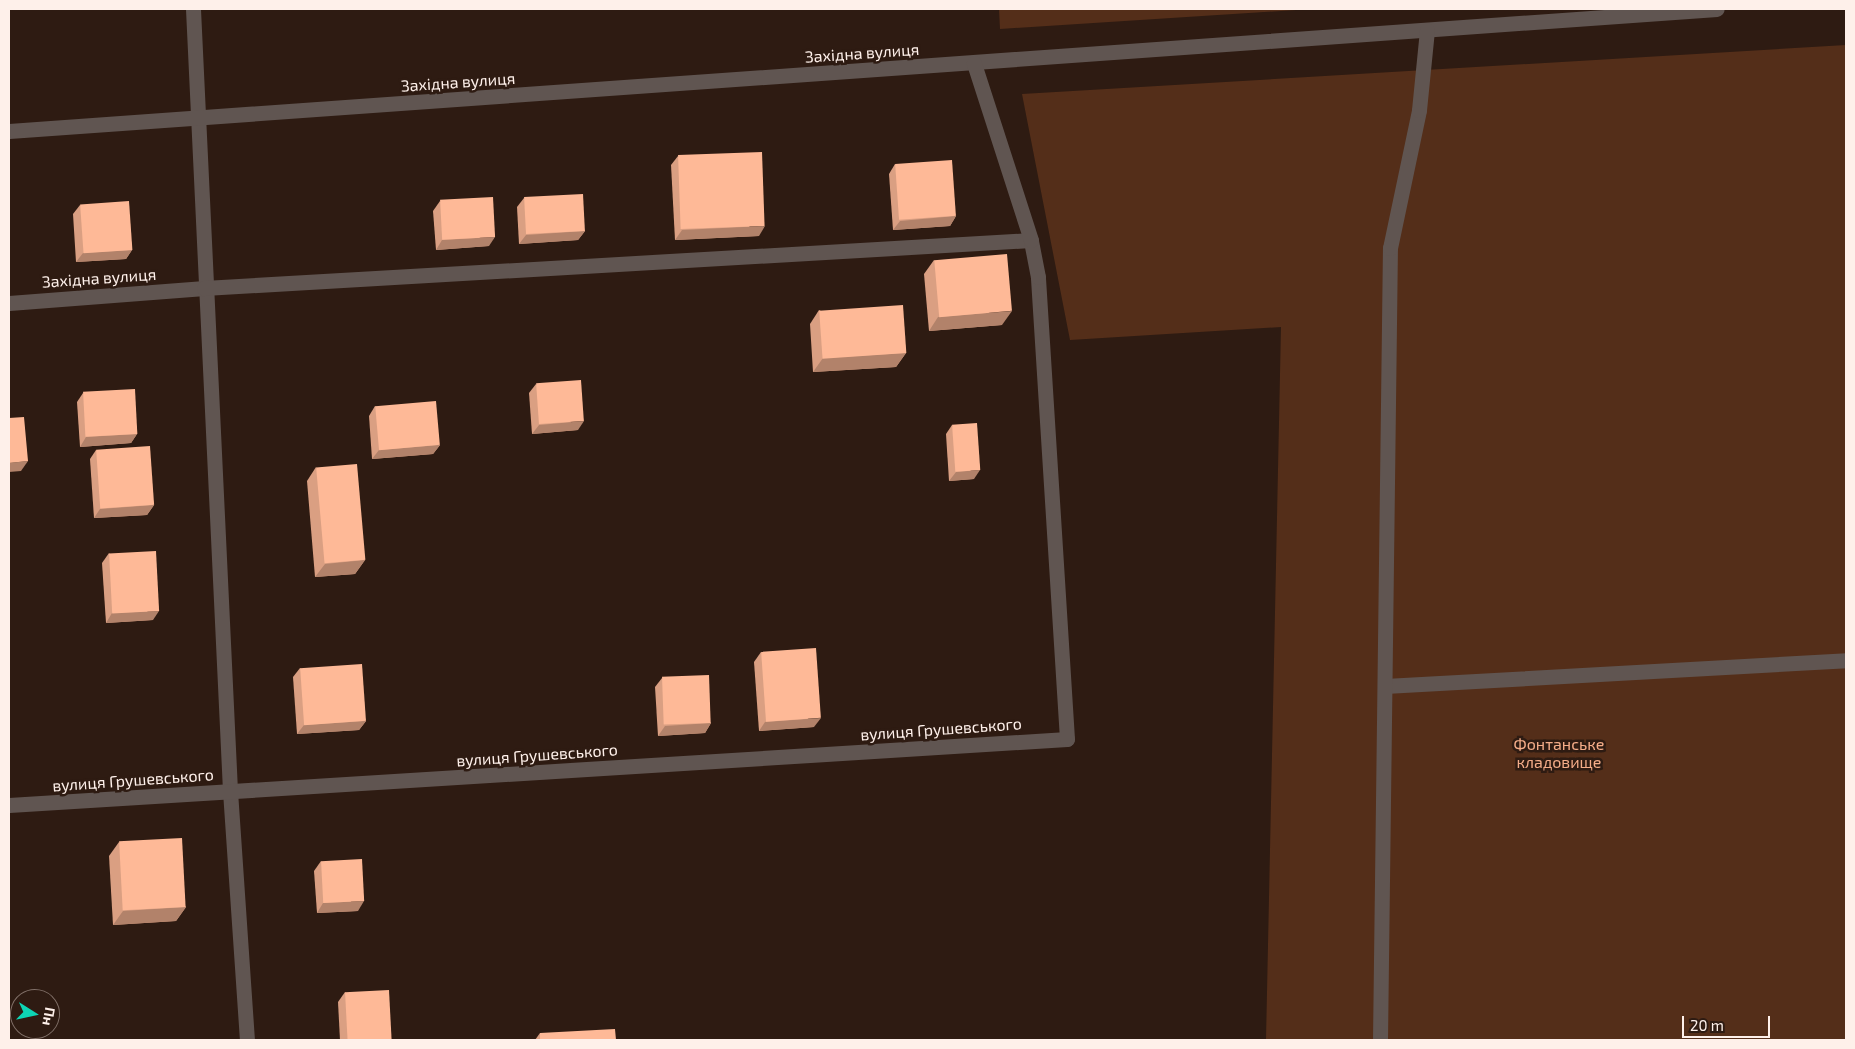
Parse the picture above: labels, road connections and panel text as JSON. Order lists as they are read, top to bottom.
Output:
{
  "streets": {
    "street": ["Західна вулиця", "вулиця Грушевського"]
  },
  "crossings": [
    ["Західна вулиця", "вулиця Грушевського"]
  ],
  "parks": ["Фонтанське кладовище"],
  "scale_bar": "20 m",
  "north": "right"
}
